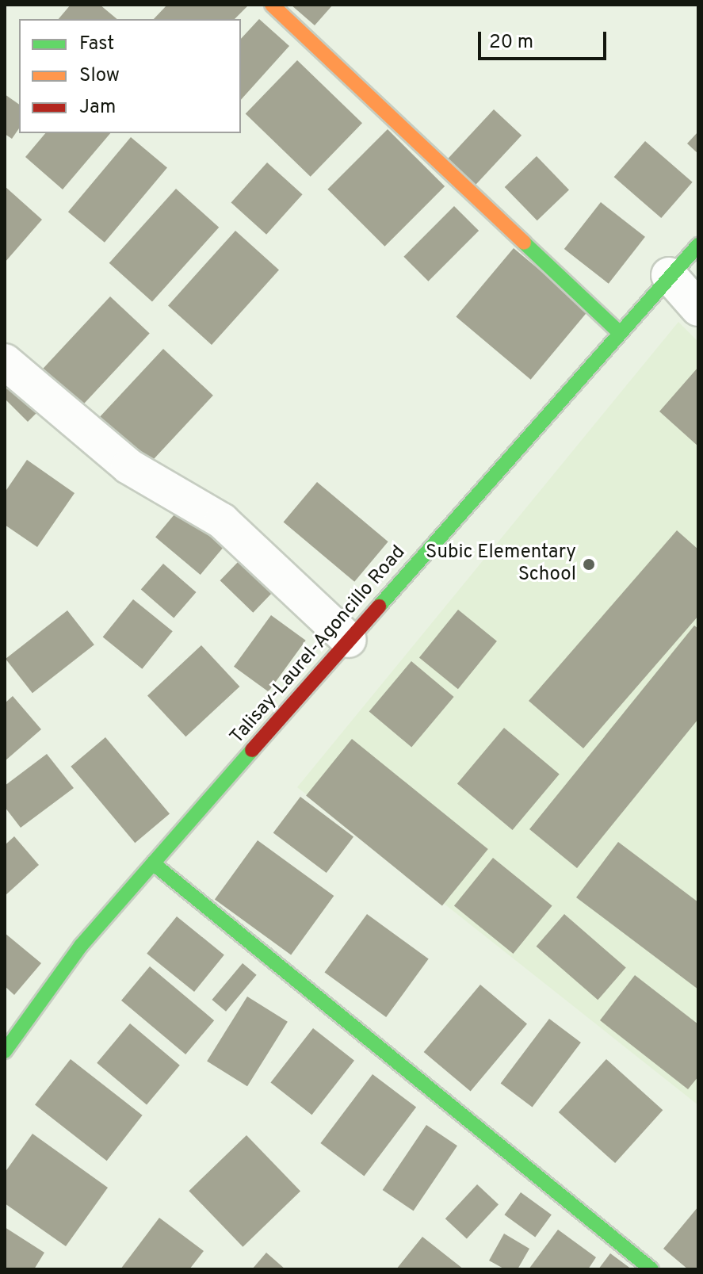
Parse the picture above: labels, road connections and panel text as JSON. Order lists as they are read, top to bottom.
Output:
{
  "streets": {
    "street": ["Talisay-Laurel-Agoncillo Road"]
  },
  "places": ["Subic Elementary School"],
  "legend": ["Fast", "Slow", "Jam"],
  "scale_bar": "20 m"
}
